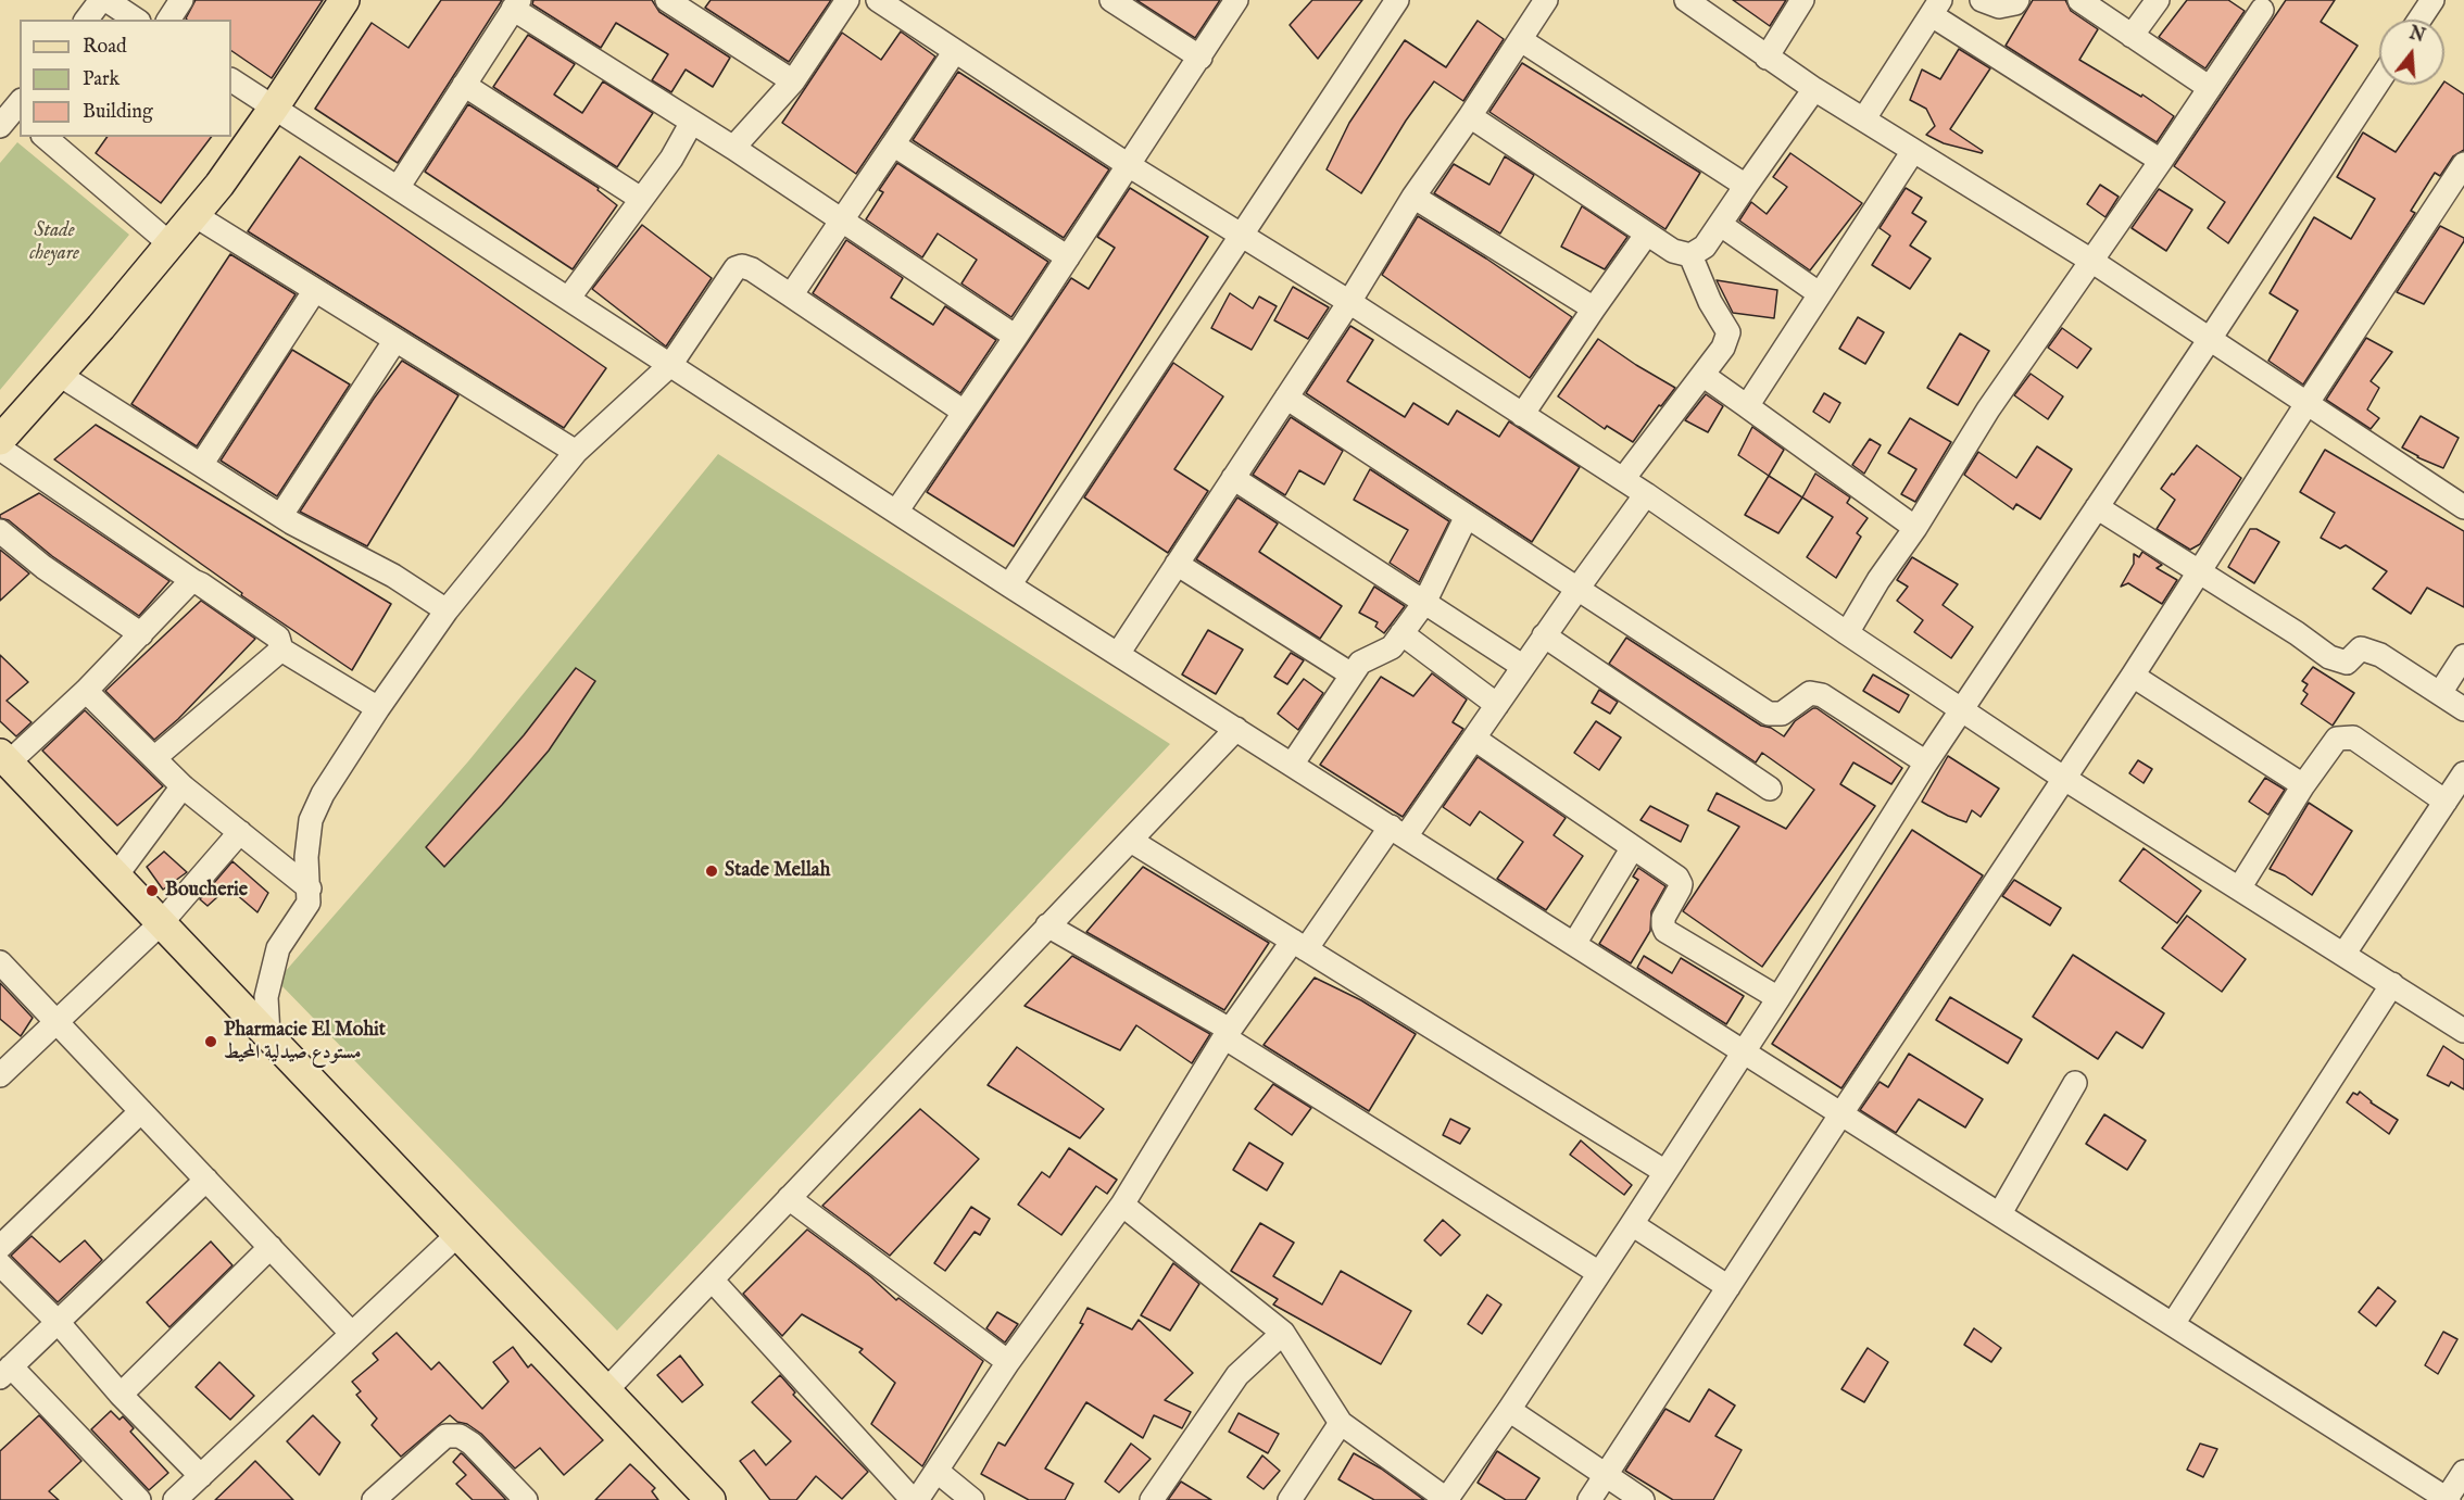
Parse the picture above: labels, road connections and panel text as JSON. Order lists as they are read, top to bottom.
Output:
{
  "parks": ["Stade cheyare"],
  "places": ["Stade Mellah", "Boucherie", "Pharmacie El Mohit مستودع صيدلية المحيط"],
  "legend": ["Road", "Park", "Building"],
  "north": "top"
}
